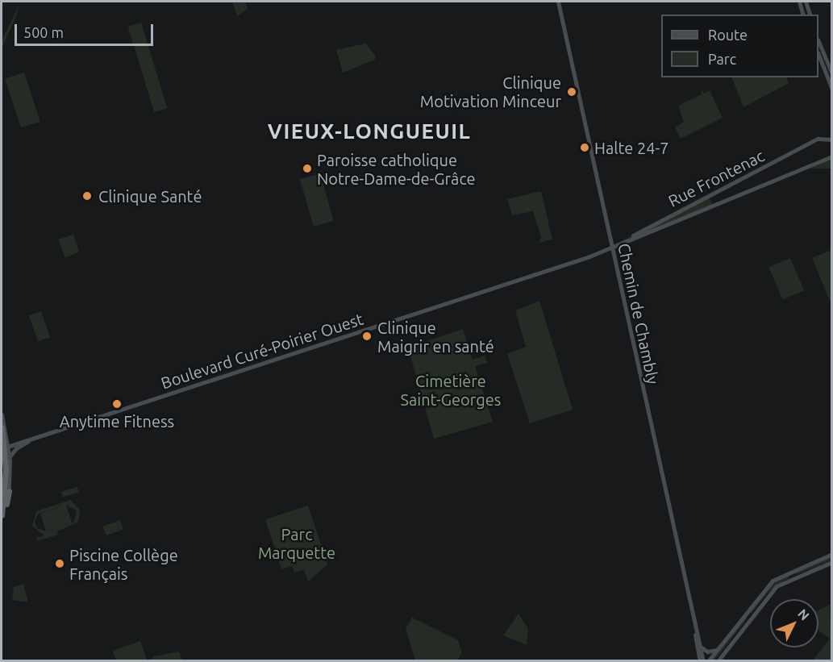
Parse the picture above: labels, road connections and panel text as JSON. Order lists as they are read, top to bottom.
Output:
{
  "streets": {
    "main road": ["Rue Frontenac", "Chemin de Chambly", "Boulevard Curé-Poirier Ouest"]
  },
  "crossings": [
    ["Rue Frontenac", "Chemin de Chambly"],
    ["Rue Frontenac", "Boulevard Curé-Poirier Ouest"],
    ["Chemin de Chambly", "Boulevard Curé-Poirier Ouest"]
  ],
  "districts": ["VIEUX-LONGUEUIL"],
  "parks": ["Cimetière Saint-Georges", "Parc Marquette"],
  "places": [
    "Clinique Motivation Minceur",
    "Halte 24-7",
    "Paroisse catholique Notre-Dame-de-Grâce",
    "Clinique Santé",
    "Clinique Maigrir en santé",
    "Anytime Fitness",
    "Piscine Collège Français"
  ],
  "legend": ["Route", "Parc"],
  "scale_bar": "500 m",
  "north": "top right"
}
